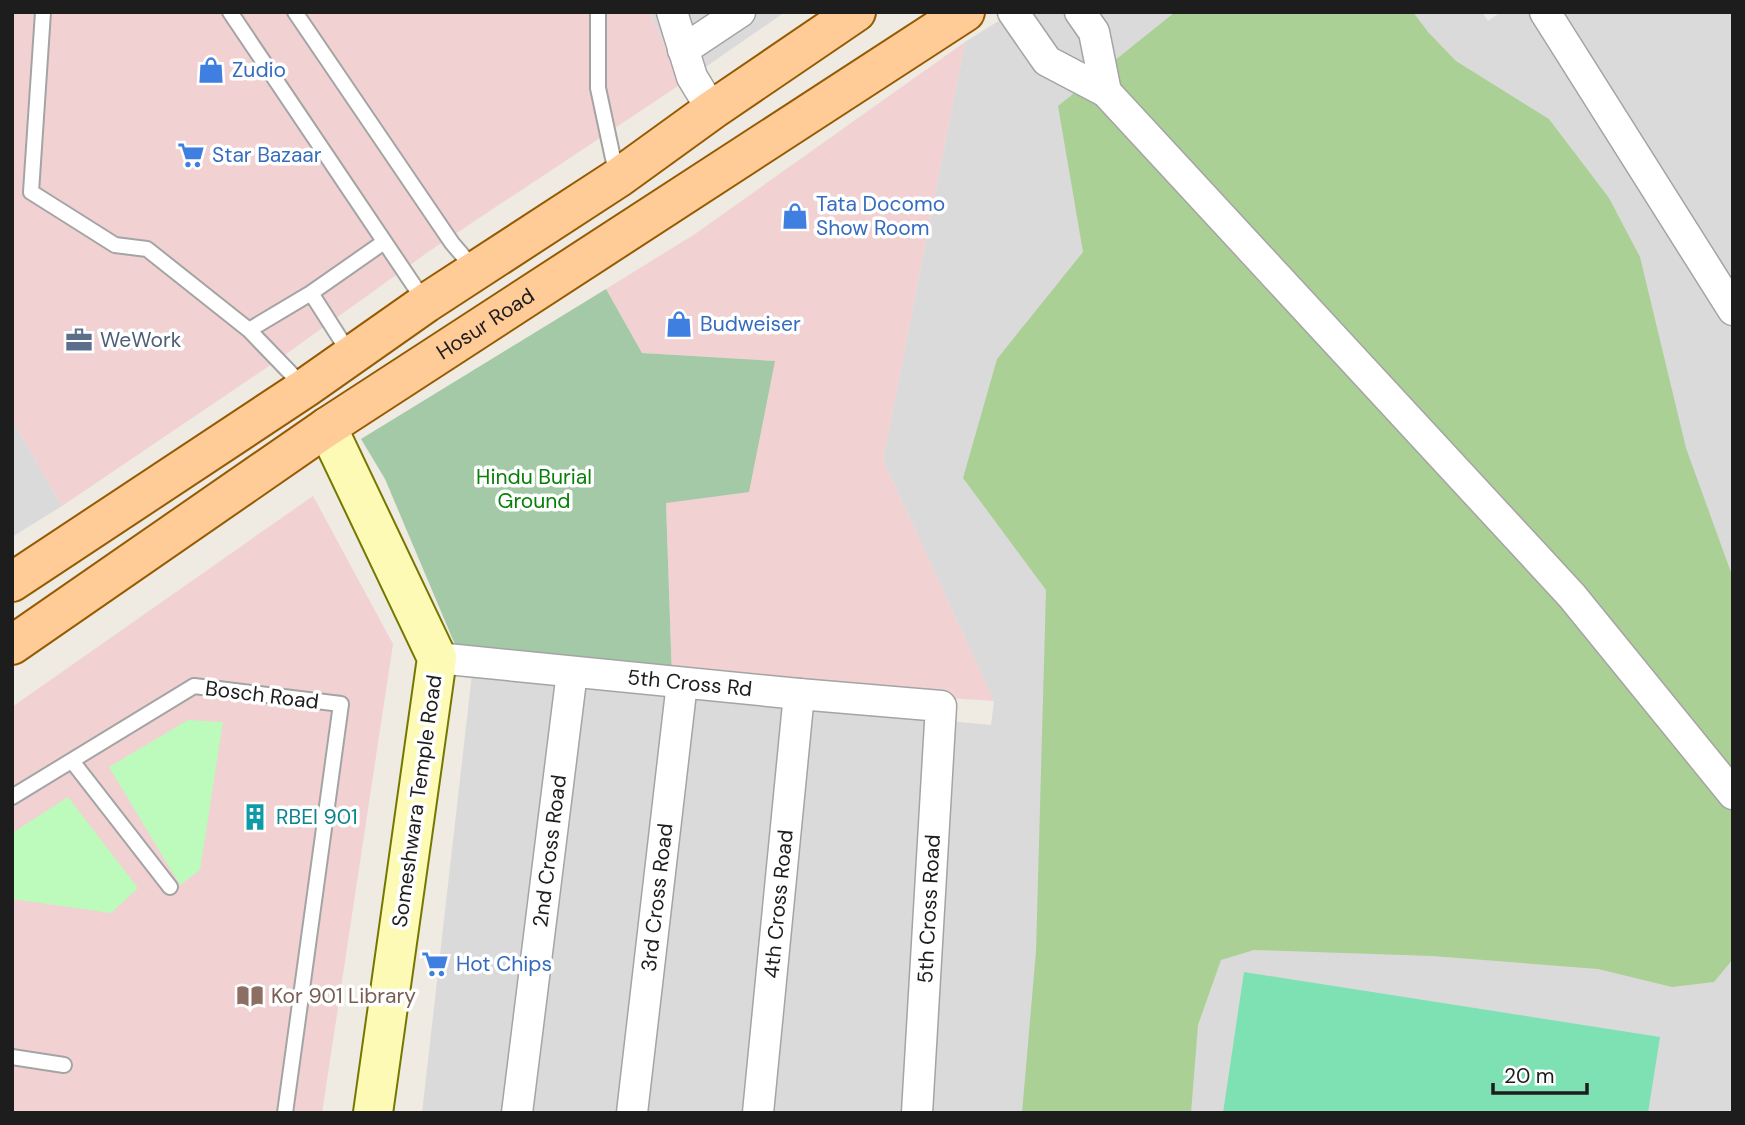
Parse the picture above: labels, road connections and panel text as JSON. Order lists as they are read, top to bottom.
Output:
{
  "streets": {
    "main road": ["Hosur Road"],
    "street": [
      "5th Cross Rd",
      "Someshwara Temple Road",
      "2nd Cross Road",
      "3rd Cross Road",
      "4th Cross Road",
      "5th Cross Road"
    ],
    "lane": ["Bosch Road"]
  },
  "crossings": [
    ["Hosur Road", "Someshwara Temple Road"],
    ["5th Cross Rd", "Someshwara Temple Road"],
    ["5th Cross Rd", "2nd Cross Road"],
    ["5th Cross Rd", "3rd Cross Road"],
    ["5th Cross Rd", "4th Cross Road"],
    ["5th Cross Rd", "5th Cross Road"]
  ],
  "parks": ["Hindu Burial Ground"],
  "places": {
    "shop": ["Zudio", "Tata Docomo Show Room", "Budweiser"],
    "supermarket": ["Star Bazaar", "Hot Chips"],
    "office": ["WeWork"],
    "building": ["RBEI 901"],
    "library": ["Kor 901 Library"]
  },
  "scale_bar": "20 m"
}
